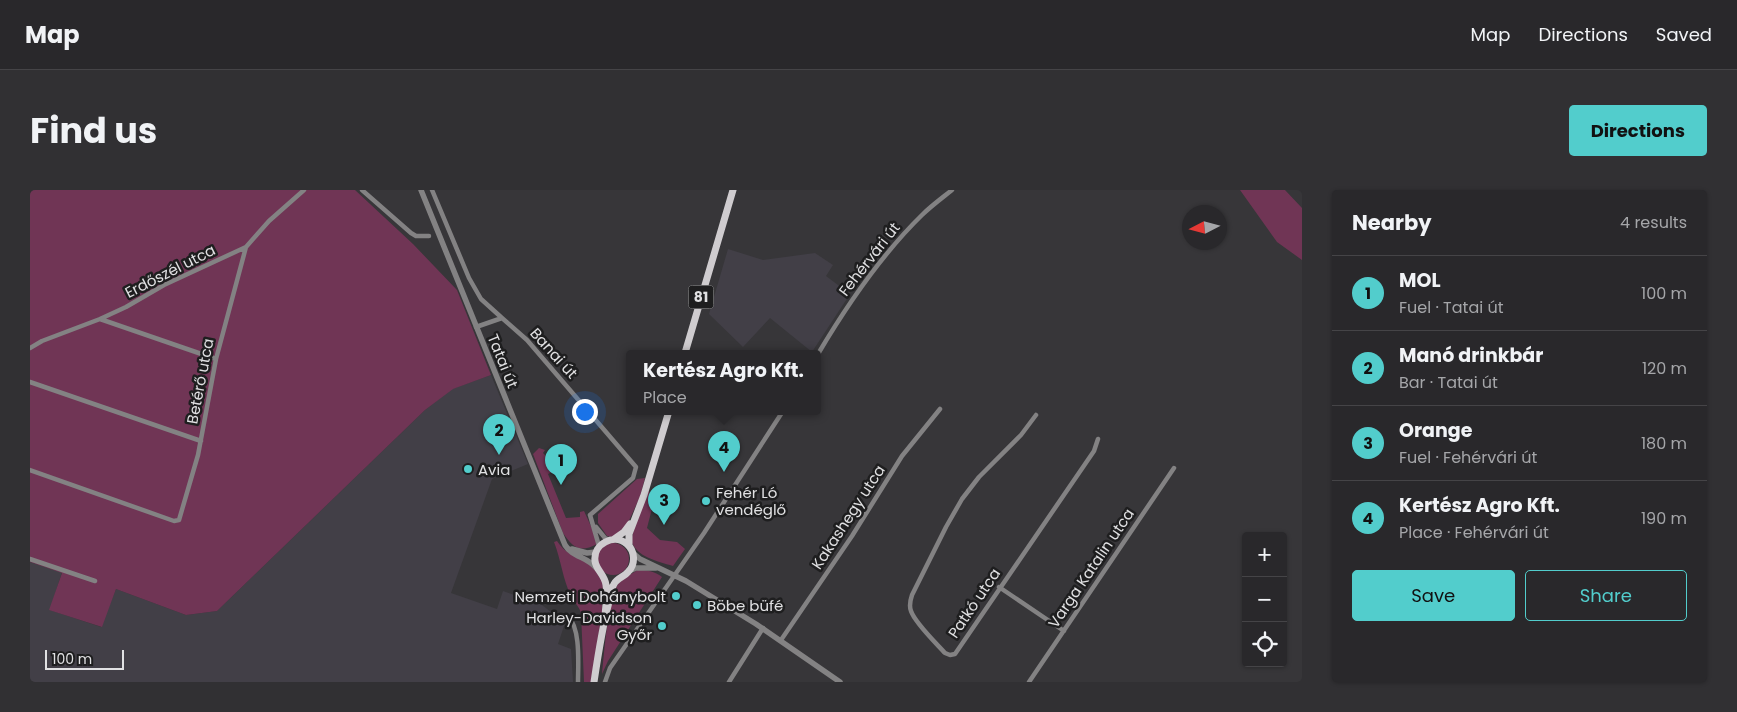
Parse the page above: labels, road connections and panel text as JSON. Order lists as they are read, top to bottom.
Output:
{
  "streets": {
    "main road": ["81"],
    "street": [
      "Fehérvári út",
      "Erdőszél utca",
      "Banai út",
      "Tatai út",
      "Betérő utca",
      "Kakashegy utca",
      "Varga Katalin utca",
      "Patkó utca"
    ]
  },
  "crossings": [
    ["Erdőszél utca", "Betérő utca"],
    ["Banai út", "Tatai út"]
  ],
  "places": [
    "Avia",
    "Fehér Ló vendéglő",
    "Nemzeti Dohánybolt",
    "Böbe büfé",
    "Harley-Davidson Győr"
  ],
  "scale_bar": "100 m",
  "north": "left",
  "page": {
    "header": "Map",
    "nav": ["Map", "Directions", "Saved"],
    "title": "Find us",
    "buttons": [
      "Directions",
      ["Save", "Share"]
    ],
    "heading": ["Nearby", "4 results"],
    "list": [
      {
        "mark": "1",
        "name": "MOL",
        "note": "Fuel · Tatai út",
        "value": "100 m"
      },
      {
        "mark": "2",
        "name": "Manó drinkbár",
        "note": "Bar · Tatai út",
        "value": "120 m"
      },
      {
        "mark": "3",
        "name": "Orange",
        "note": "Fuel · Fehérvári út",
        "value": "180 m"
      },
      {
        "mark": "4",
        "name": "Kertész Agro Kft.",
        "note": "Place · Fehérvári út",
        "value": "190 m"
      }
    ],
    "popup": ["Kertész Agro Kft.", "Place"],
    "pins": [
      "2",
      "4",
      "1",
      "3"
    ],
    "map_buttons": ["+", "−"],
    "scale": "100 m"
  }
}
